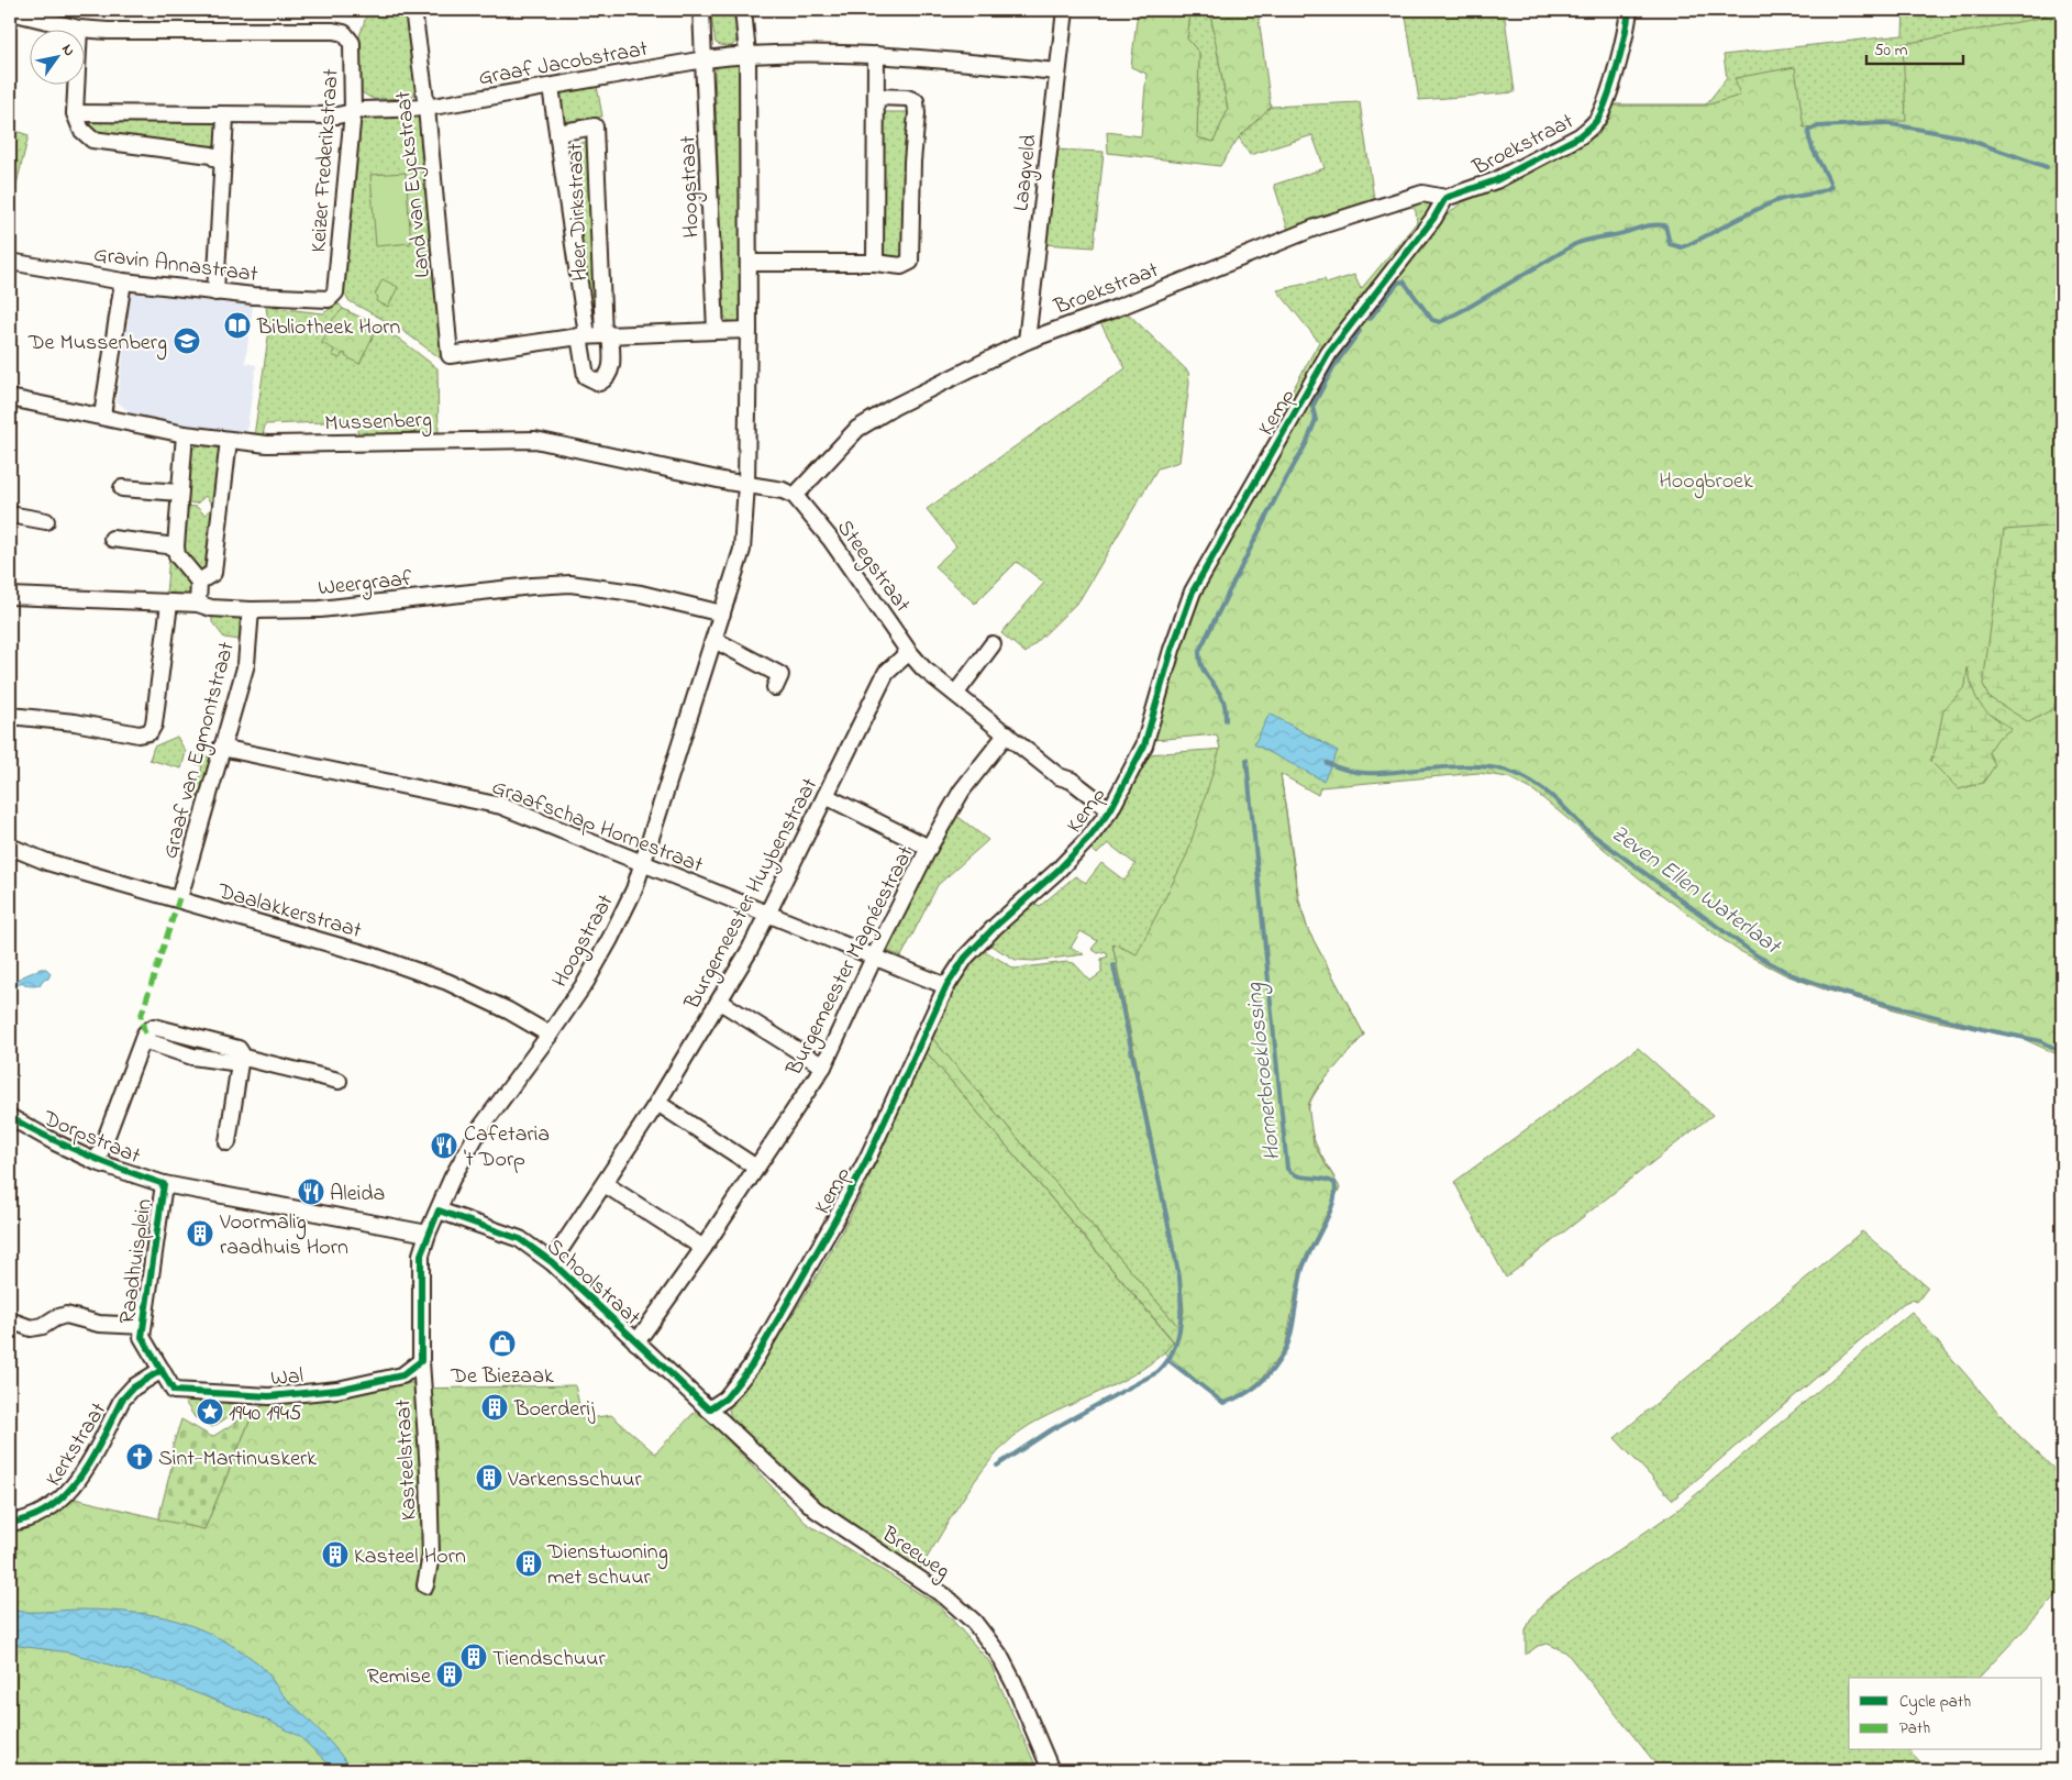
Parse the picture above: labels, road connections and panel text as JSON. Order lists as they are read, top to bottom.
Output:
{
  "streets": {
    "street": [
      "Graaf Jacobstraat",
      "Broekstraat",
      "Keizer Frederikstraat",
      "Laagveld",
      "Land van Eyckstraat",
      "Hoogstraat",
      "Heer Dirkstraat",
      "Gravin Annastraat",
      "Kemp",
      "Mussenberg",
      "Steegstraat",
      "Weergraaf",
      "Graaf van Egmontstraat",
      "Graafschap Hornestraat",
      "Burgemeester Huybenstraat",
      "Daalakkerstraat",
      "Burgemeester Magnéestraat",
      "Dorpstraat",
      "Raadhuisplein",
      "Schoolstraat",
      "Wal",
      "Kerkstraat",
      "Kasteelstraat",
      "Breeweg"
    ]
  },
  "crossings": [
    ["Graaf Jacobstraat", "Keizer Frederikstraat"],
    ["Graaf Jacobstraat", "Laagveld"],
    ["Graaf Jacobstraat", "Land van Eyckstraat"],
    ["Graaf Jacobstraat", "Hoogstraat"],
    ["Graaf Jacobstraat", "Heer Dirkstraat"],
    ["Broekstraat", "Laagveld"],
    ["Broekstraat", "Kemp"],
    ["Broekstraat", "Steegstraat"],
    ["Keizer Frederikstraat", "Gravin Annastraat"],
    ["Land van Eyckstraat", "Heer Dirkstraat"],
    ["Hoogstraat", "Mussenberg"],
    ["Hoogstraat", "Weergraaf"],
    ["Hoogstraat", "Graafschap Hornestraat"],
    ["Hoogstraat", "Daalakkerstraat"],
    ["Hoogstraat", "Dorpstraat"],
    ["Hoogstraat", "Schoolstraat"],
    ["Hoogstraat", "Kasteelstraat"],
    ["Kemp", "Steegstraat"],
    ["Kemp", "Graafschap Hornestraat"],
    ["Kemp", "Schoolstraat"],
    ["Kemp", "Breeweg"],
    ["Steegstraat", "Burgemeester Huybenstraat"],
    ["Steegstraat", "Burgemeester Magnéestraat"],
    ["Weergraaf", "Graaf van Egmontstraat"],
    ["Graaf van Egmontstraat", "Graafschap Hornestraat"],
    ["Graaf van Egmontstraat", "Daalakkerstraat"],
    ["Graafschap Hornestraat", "Burgemeester Huybenstraat"],
    ["Graafschap Hornestraat", "Burgemeester Magnéestraat"],
    ["Burgemeester Huybenstraat", "Schoolstraat"],
    ["Burgemeester Magnéestraat", "Schoolstraat"],
    ["Dorpstraat", "Raadhuisplein"],
    ["Dorpstraat", "Kasteelstraat"],
    ["Raadhuisplein", "Wal"],
    ["Raadhuisplein", "Kerkstraat"],
    ["Schoolstraat", "Breeweg"],
    ["Wal", "Kerkstraat"],
    ["Wal", "Kasteelstraat"]
  ],
  "water": ["Zeven Ellen Waterlaat", "Hornerbroeklossing"],
  "parks": ["Hoogbroek"],
  "places": {
    "library": ["Bibliotheek Horn"],
    "school or university": ["De Mussenberg"],
    "restaurant": ["Cafetaria 't Dorp", "Aleida"],
    "building": [
      "Voormalig raadhuis Horn",
      "Boerderij",
      "Varkensschuur",
      "Kasteel Horn",
      "Dienstwoning met schuur",
      "Tiendschuur",
      "Remise"
    ],
    "shop": ["De Biezaak"],
    "place": ["1940 1945"],
    "church": ["Sint-Martinuskerk"]
  },
  "legend": ["Cycle path", "Path"],
  "scale_bar": "50 m",
  "north": "top right"
}
